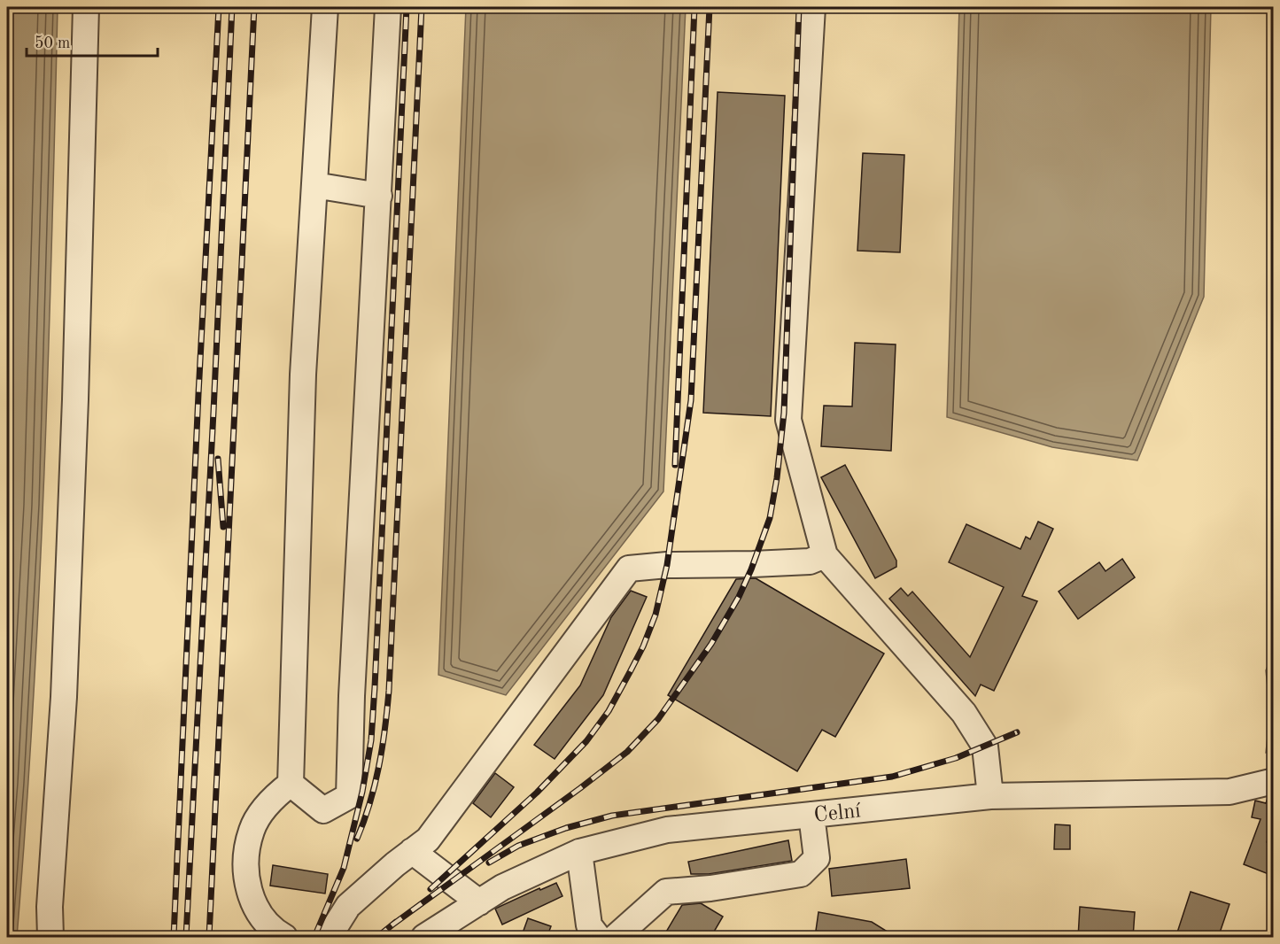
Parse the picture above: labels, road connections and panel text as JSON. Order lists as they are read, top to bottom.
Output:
{
  "streets": {
    "lane": ["Celní"]
  },
  "scale_bar": "50 m"
}
